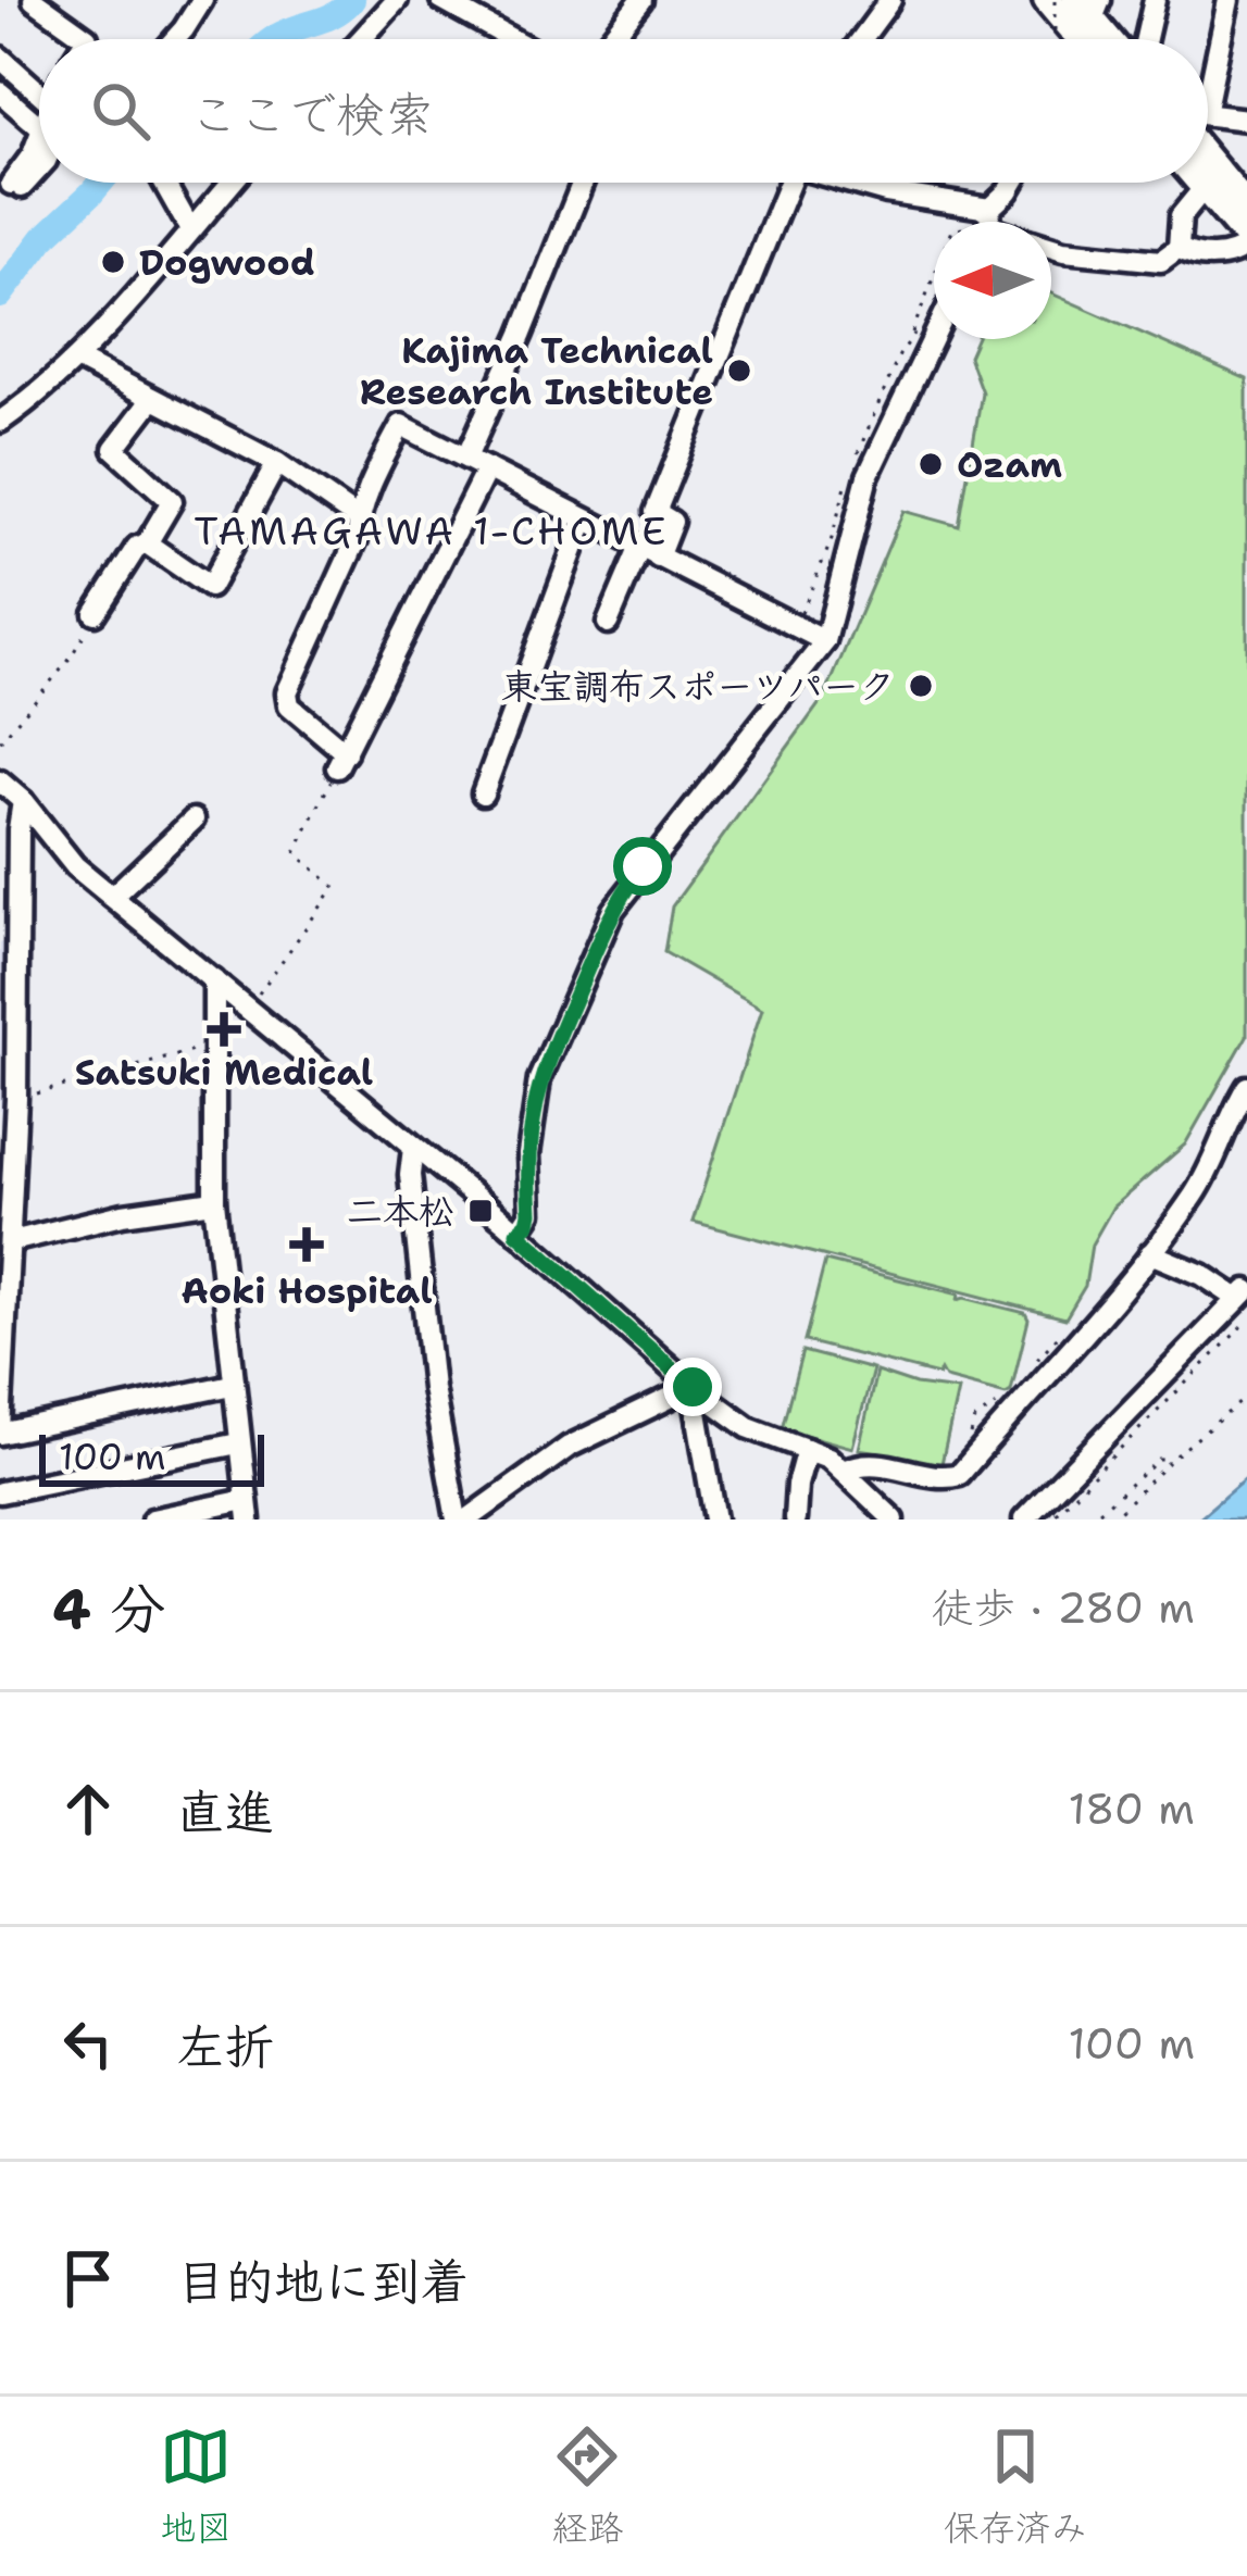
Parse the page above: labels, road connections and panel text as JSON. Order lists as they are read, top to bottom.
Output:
{
  "districts": ["TAMAGAWA 1-CHOME"],
  "places": {
    "other": [
      "Dogwood",
      "Kajima Technical Research Institute",
      "Ozam",
      "東宝調布スポーツパーク"
    ],
    "health": ["Satsuki Medical", "Aoki Hospital"],
    "transit": ["二本松"]
  },
  "scale_bar": "100 m",
  "north": "left",
  "page": {
    "search": "ここで検索",
    "scale": "100 m",
    "heading": ["4 分", "徒歩 · 280 m"],
    "list": [
      ["直進", "180 m"],
      ["左折", "100 m"],
      "目的地に到着"
    ],
    "nav": ["地図", "経路", "保存済み"]
  }
}
